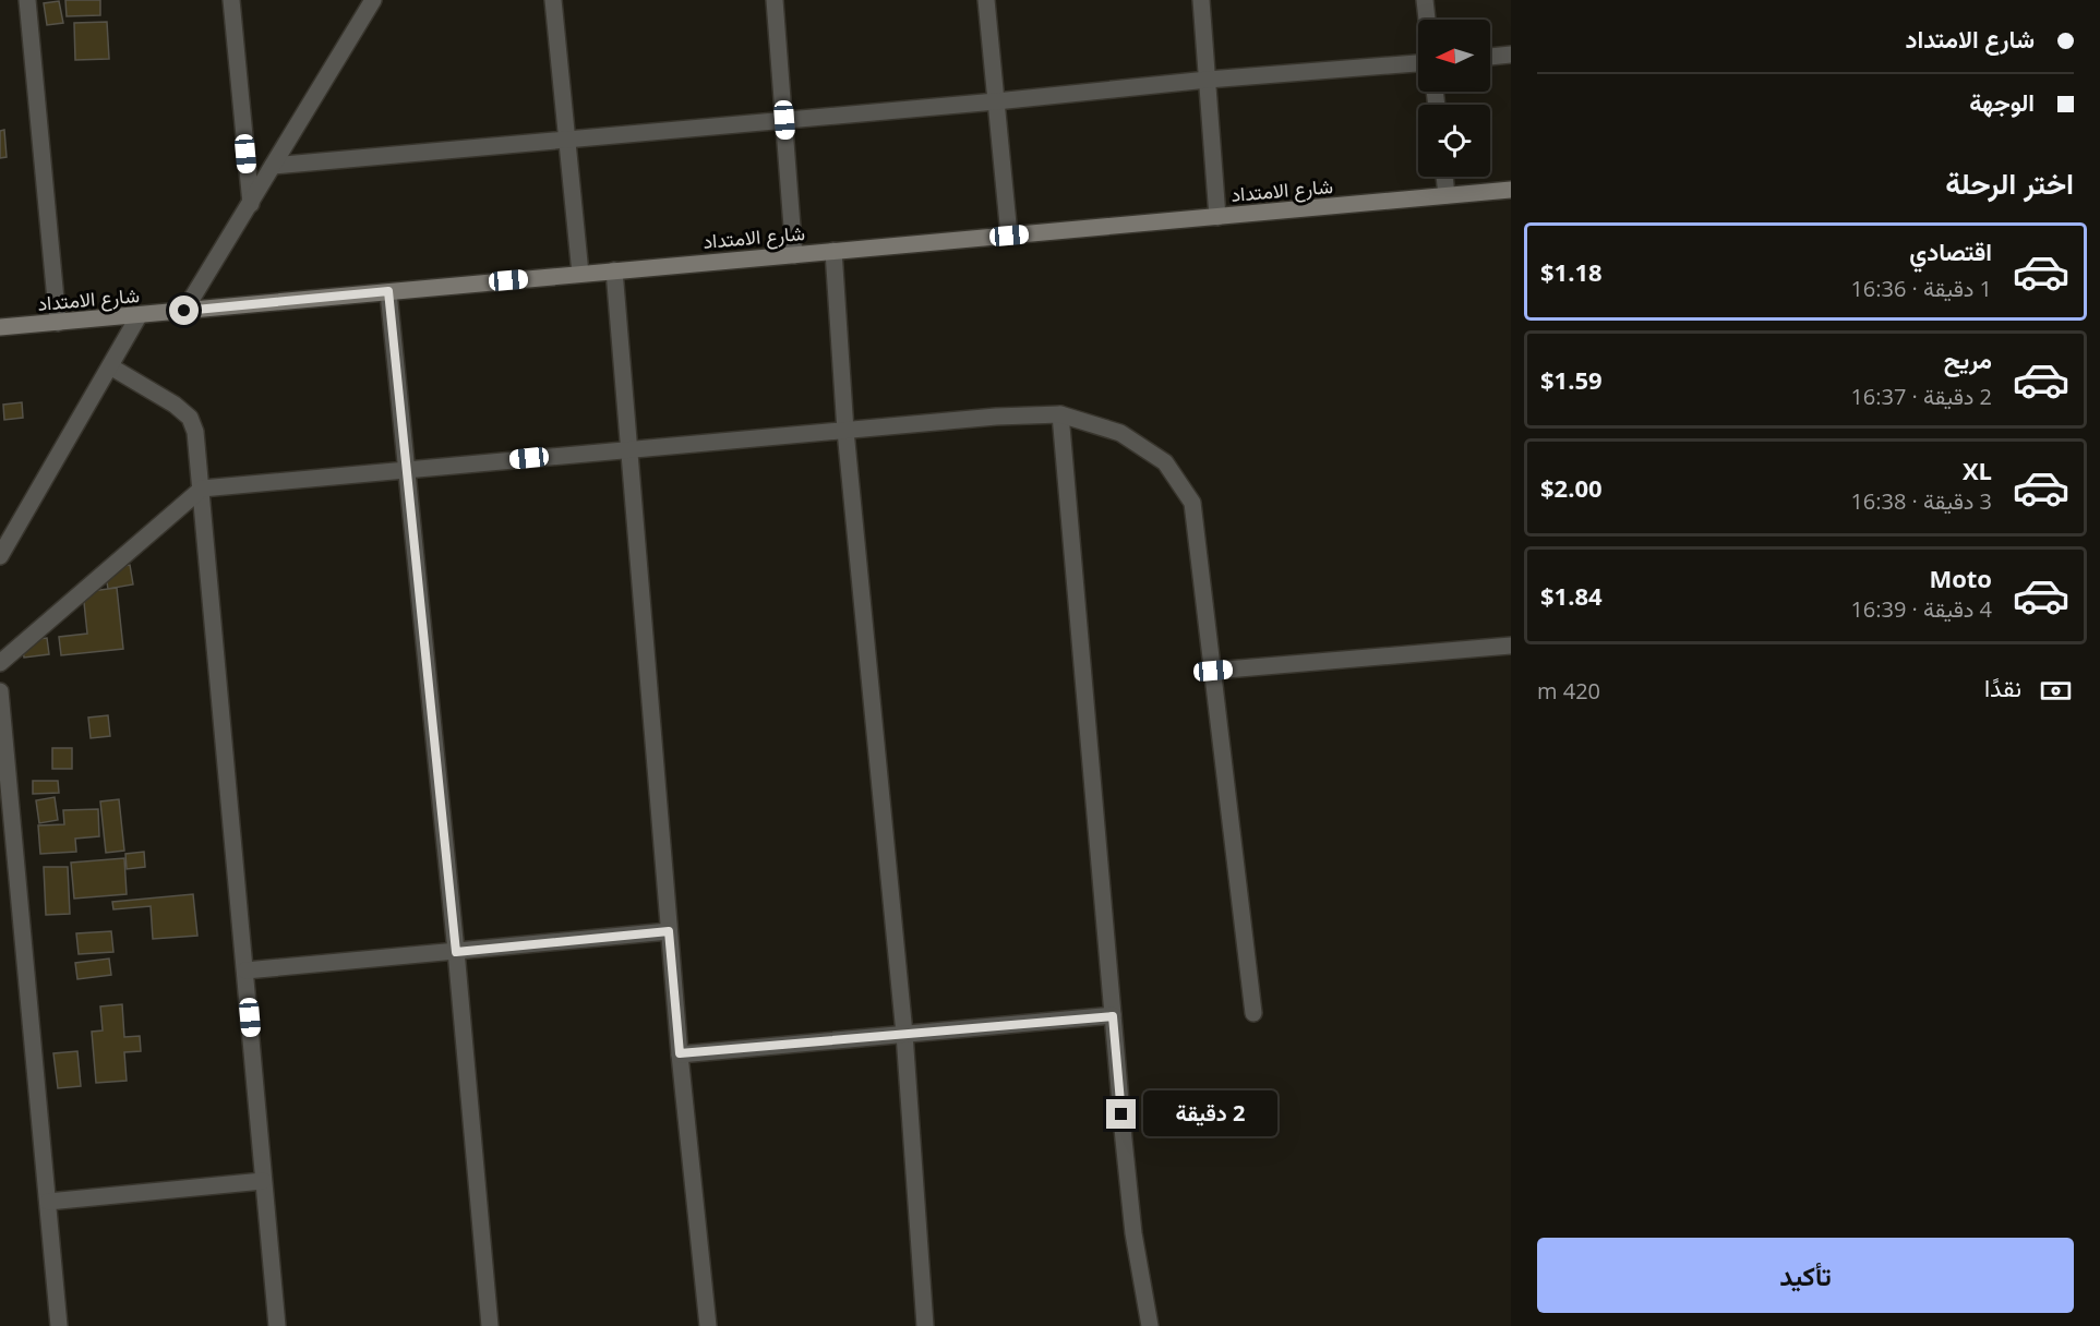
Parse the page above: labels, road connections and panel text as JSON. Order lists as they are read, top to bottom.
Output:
{
  "streets": {
    "street": ["شارع الامتداد"]
  },
  "north": "left",
  "page": {
    "banner": ["شارع الامتداد", "الوجهة"],
    "heading": "اختر الرحلة",
    "list": [
      {
        "name": "اقتصادي",
        "note": "1 دقيقة · 16:36",
        "value": "$1.18"
      },
      {
        "name": "مريح",
        "note": "2 دقيقة · 16:37",
        "value": "$1.59"
      },
      {
        "name": "XL",
        "note": "3 دقيقة · 16:38",
        "value": "$2.00"
      },
      {
        "name": "Moto",
        "note": "4 دقيقة · 16:39",
        "value": "$1.84"
      }
    ],
    "pay": ["نقدًا", "420 m"],
    "bubble": "2 دقيقة",
    "buttons": "تأكيد"
  }
}
